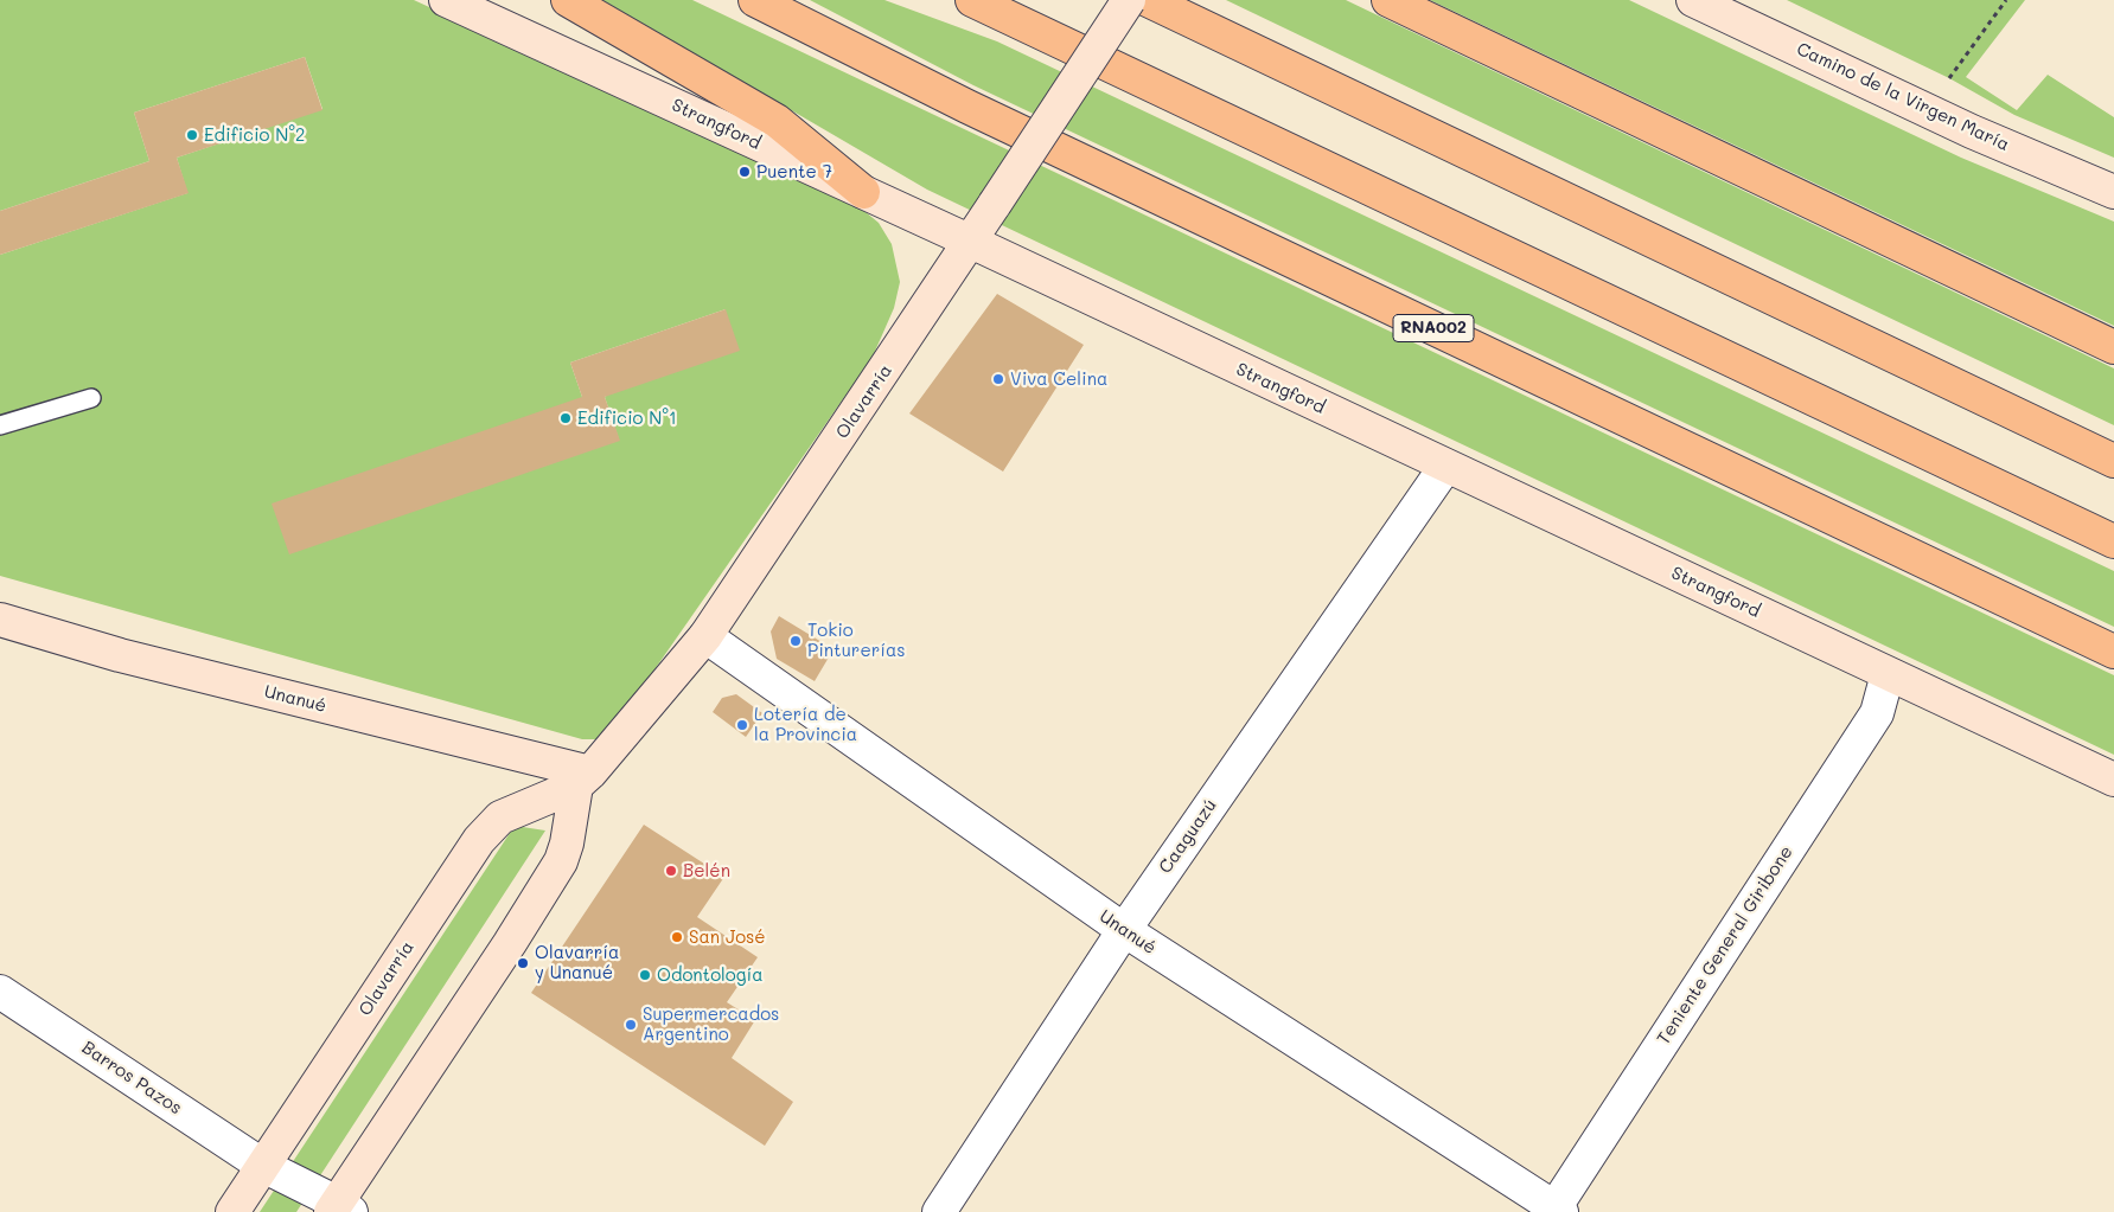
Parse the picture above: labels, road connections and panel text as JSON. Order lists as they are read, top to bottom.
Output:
{
  "streets": {
    "highway": ["RNA002"],
    "street": [
      "Camino de la Virgen María",
      "Strangford",
      "Olavarría",
      "Unanué",
      "Caaguazú",
      "Teniente General Giribone",
      "Barros Pazos"
    ]
  },
  "crossings": [
    ["Strangford", "Olavarría"],
    ["Strangford", "Caaguazú"],
    ["Strangford", "Teniente General Giribone"],
    ["Olavarría", "Unanué"],
    ["Olavarría", "Barros Pazos"],
    ["Unanué", "Caaguazú"],
    ["Unanué", "Teniente General Giribone"]
  ],
  "places": [
    "Edificio N°2",
    "Puente 7",
    "Viva Celina",
    "Edificio N°1",
    "Tokio Pinturerías",
    "Lotería de la Provincia",
    "Belén",
    "San José",
    "Olavarría y Unanué",
    "Odontología",
    "Supermercados Argentino"
  ]
}
